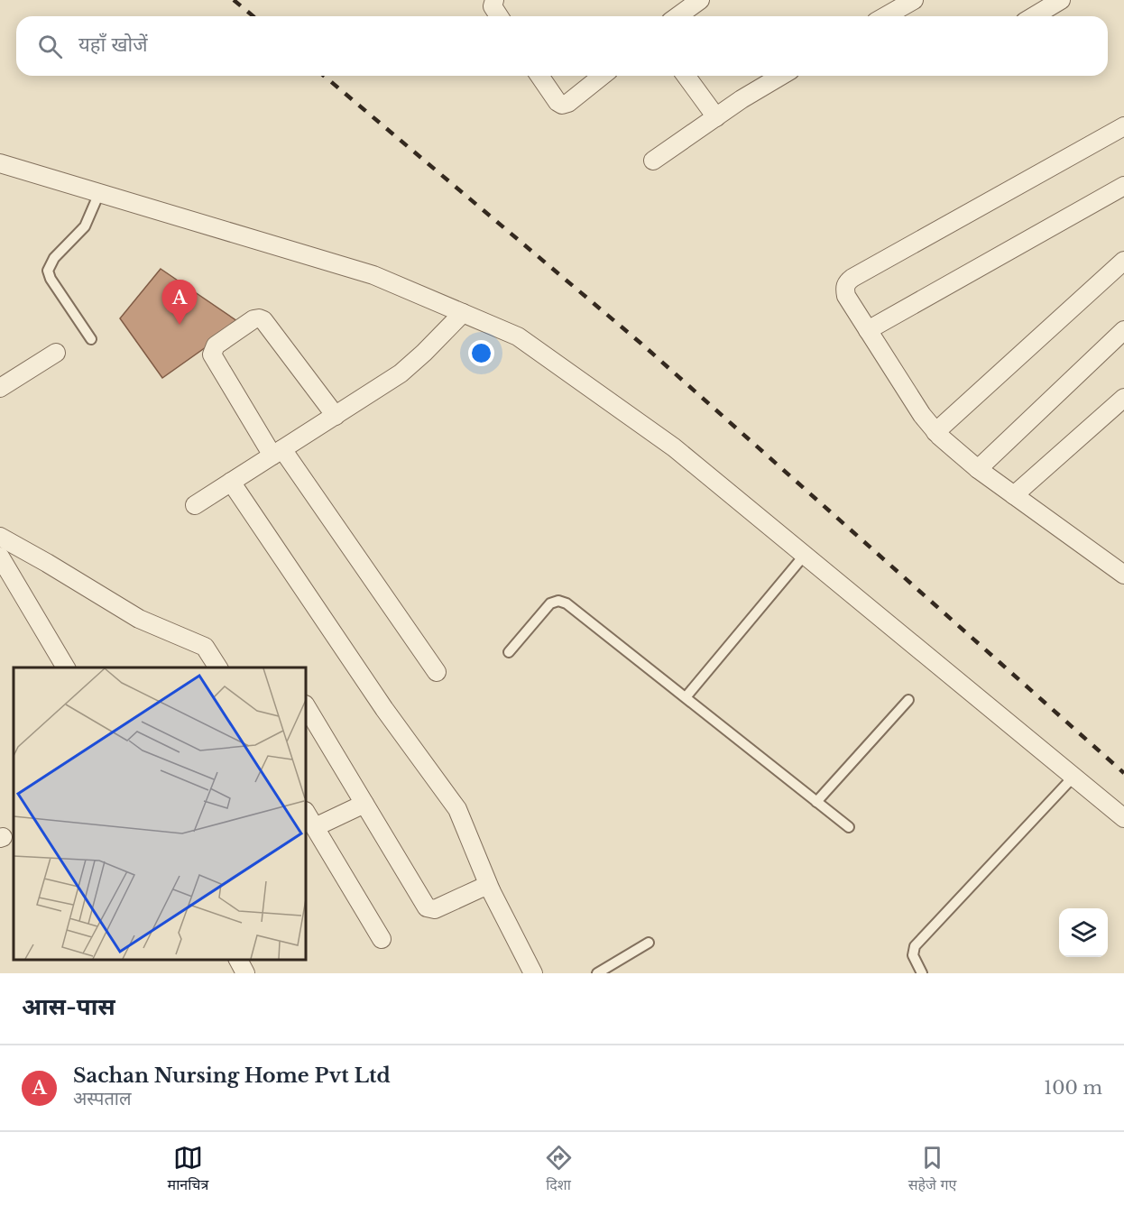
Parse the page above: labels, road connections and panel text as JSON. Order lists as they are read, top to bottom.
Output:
{
  "page": {
    "search": "यहाँ खोजें",
    "pins": "A",
    "heading": "आस-पास",
    "list": [
      {
        "mark": "A",
        "name": "Sachan Nursing Home Pvt Ltd",
        "note": "अस्पताल",
        "value": "100 m"
      }
    ],
    "nav": ["मानचित्र", "दिशा", "सहेजे गए"]
  }
}
